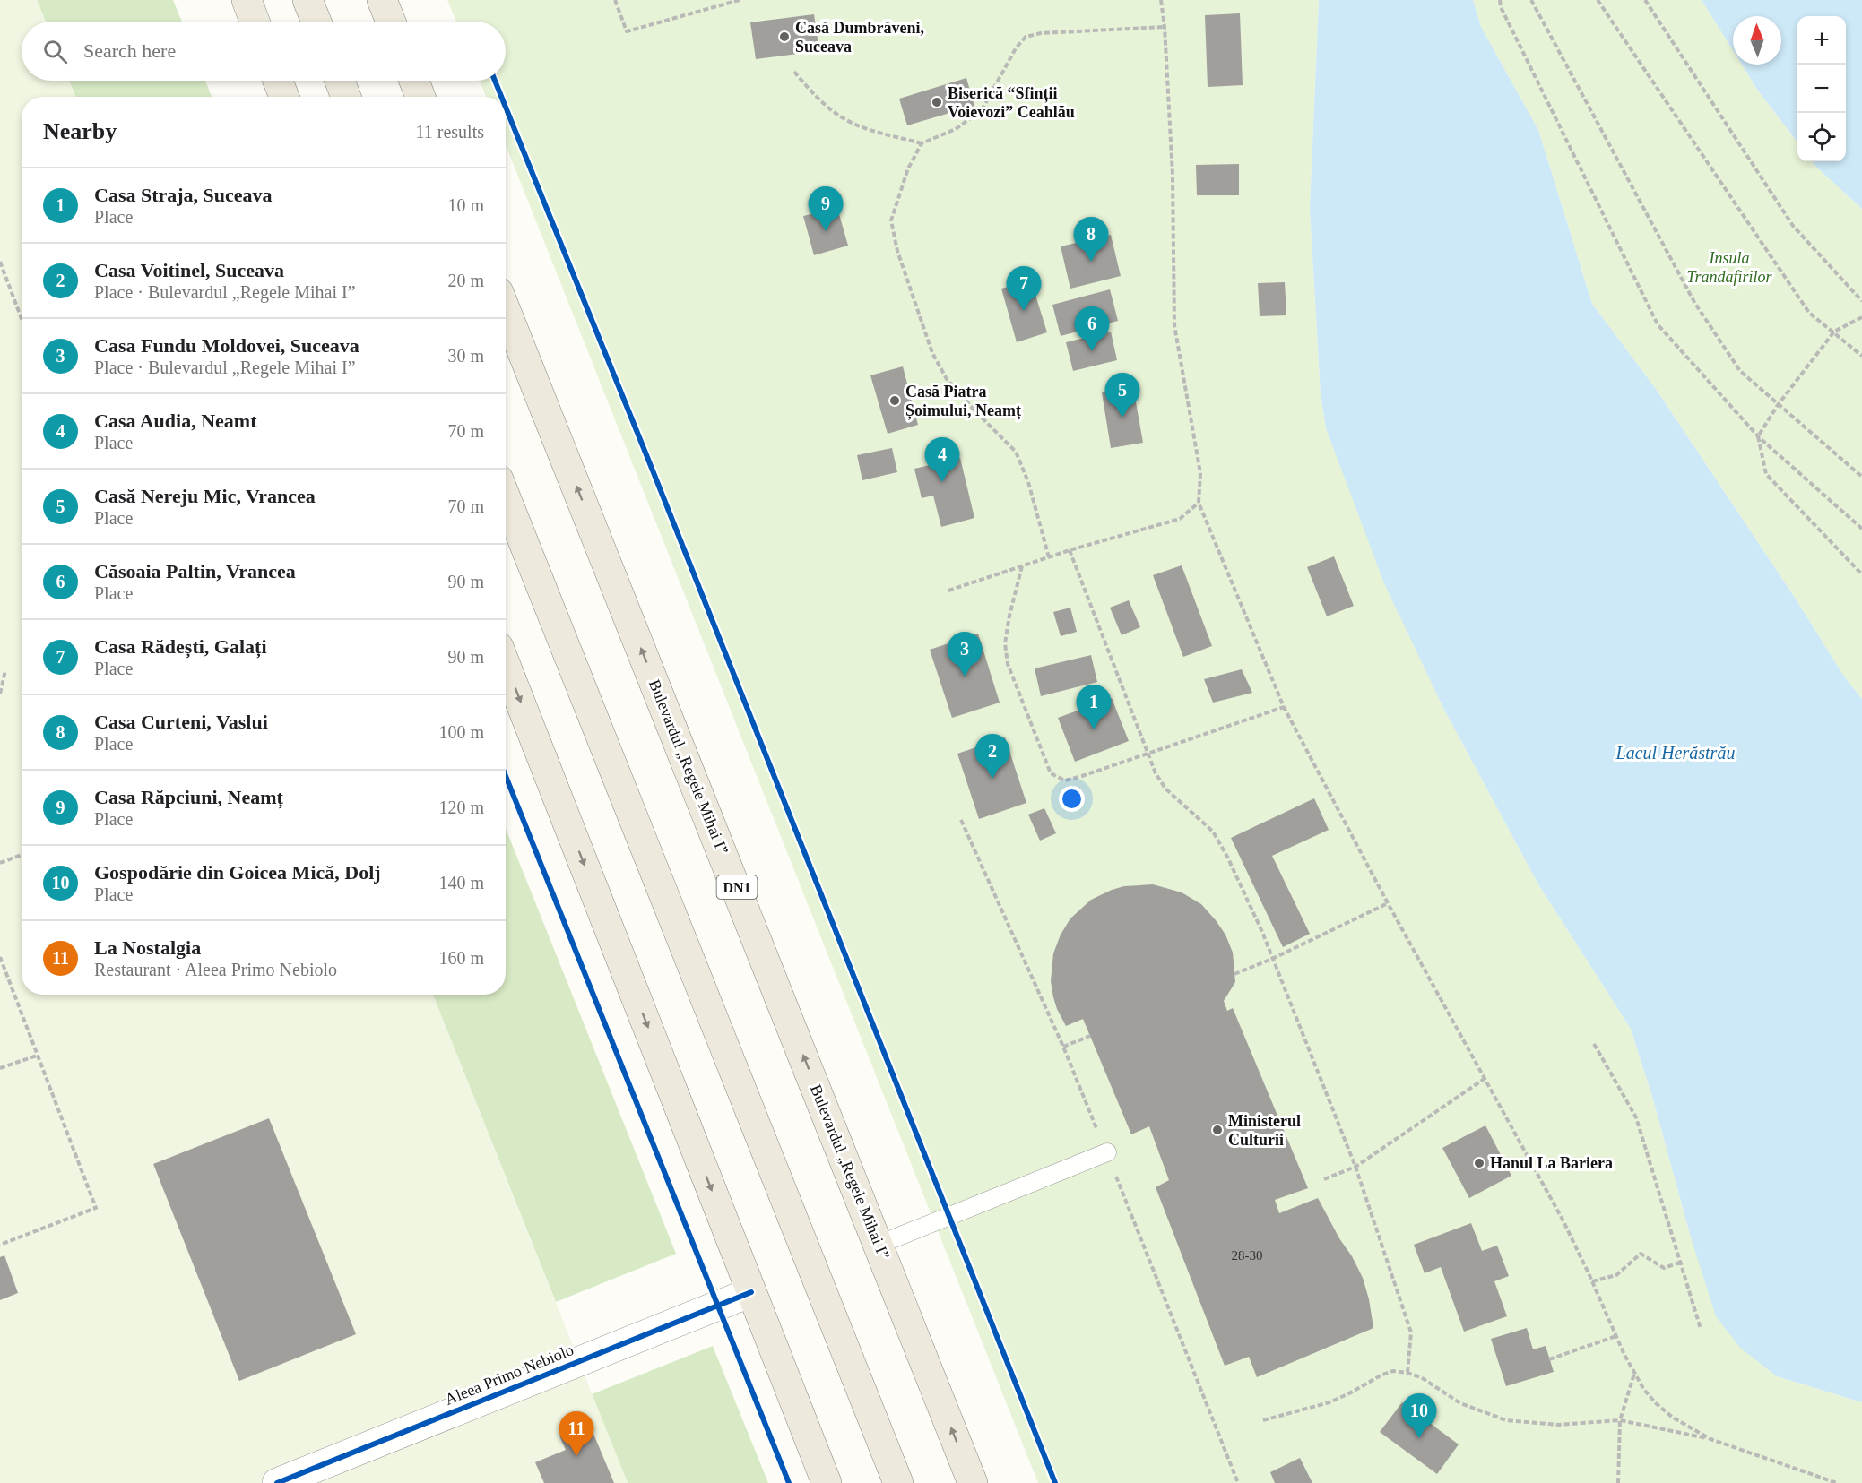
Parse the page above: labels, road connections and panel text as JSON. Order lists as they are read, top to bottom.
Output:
{
  "streets": {
    "main road": ["Bulevardul „Regele Mihai I”", "DN1"],
    "street": ["Aleea Primo Nebiolo"]
  },
  "water": ["Lacul Herăstrău"],
  "parks": ["Insula Trandafirilor"],
  "places": [
    "Casă Dumbrăveni, Suceava",
    "Biserică “Sfinții Voievozi” Ceahlău",
    "Casă Piatra Șoimului, Neamț",
    "Ministerul Culturii",
    "Hanul La Bariera"
  ],
  "house_numbers": ["28-30"],
  "north": "top",
  "page": {
    "map_buttons": ["+", "−"],
    "search": "Search here",
    "heading": ["Nearby", "11 results"],
    "list": [
      {
        "mark": "1",
        "name": "Casa Straja, Suceava",
        "note": "Place",
        "value": "10 m"
      },
      {
        "mark": "2",
        "name": "Casa Voitinel, Suceava",
        "note": "Place · Bulevardul „Regele Mihai I”",
        "value": "20 m"
      },
      {
        "mark": "3",
        "name": "Casa Fundu Moldovei, Suceava",
        "note": "Place · Bulevardul „Regele Mihai I”",
        "value": "30 m"
      },
      {
        "mark": "4",
        "name": "Casa Audia, Neamt",
        "note": "Place",
        "value": "70 m"
      },
      {
        "mark": "5",
        "name": "Casă Nereju Mic, Vrancea",
        "note": "Place",
        "value": "70 m"
      },
      {
        "mark": "6",
        "name": "Căsoaia Paltin, Vrancea",
        "note": "Place",
        "value": "90 m"
      },
      {
        "mark": "7",
        "name": "Casa Rădești, Galați",
        "note": "Place",
        "value": "90 m"
      },
      {
        "mark": "8",
        "name": "Casa Curteni, Vaslui",
        "note": "Place",
        "value": "100 m"
      },
      {
        "mark": "9",
        "name": "Casa Răpciuni, Neamț",
        "note": "Place",
        "value": "120 m"
      },
      {
        "mark": "10",
        "name": "Gospodărie din Goicea Mică, Dolj",
        "note": "Place",
        "value": "140 m"
      },
      {
        "mark": "11",
        "name": "La Nostalgia",
        "note": "Restaurant · Aleea Primo Nebiolo",
        "value": "160 m"
      }
    ],
    "pins": [
      "9",
      "8",
      "7",
      "6",
      "5",
      "4",
      "3",
      "1",
      "2",
      "10",
      "11"
    ]
  }
}
